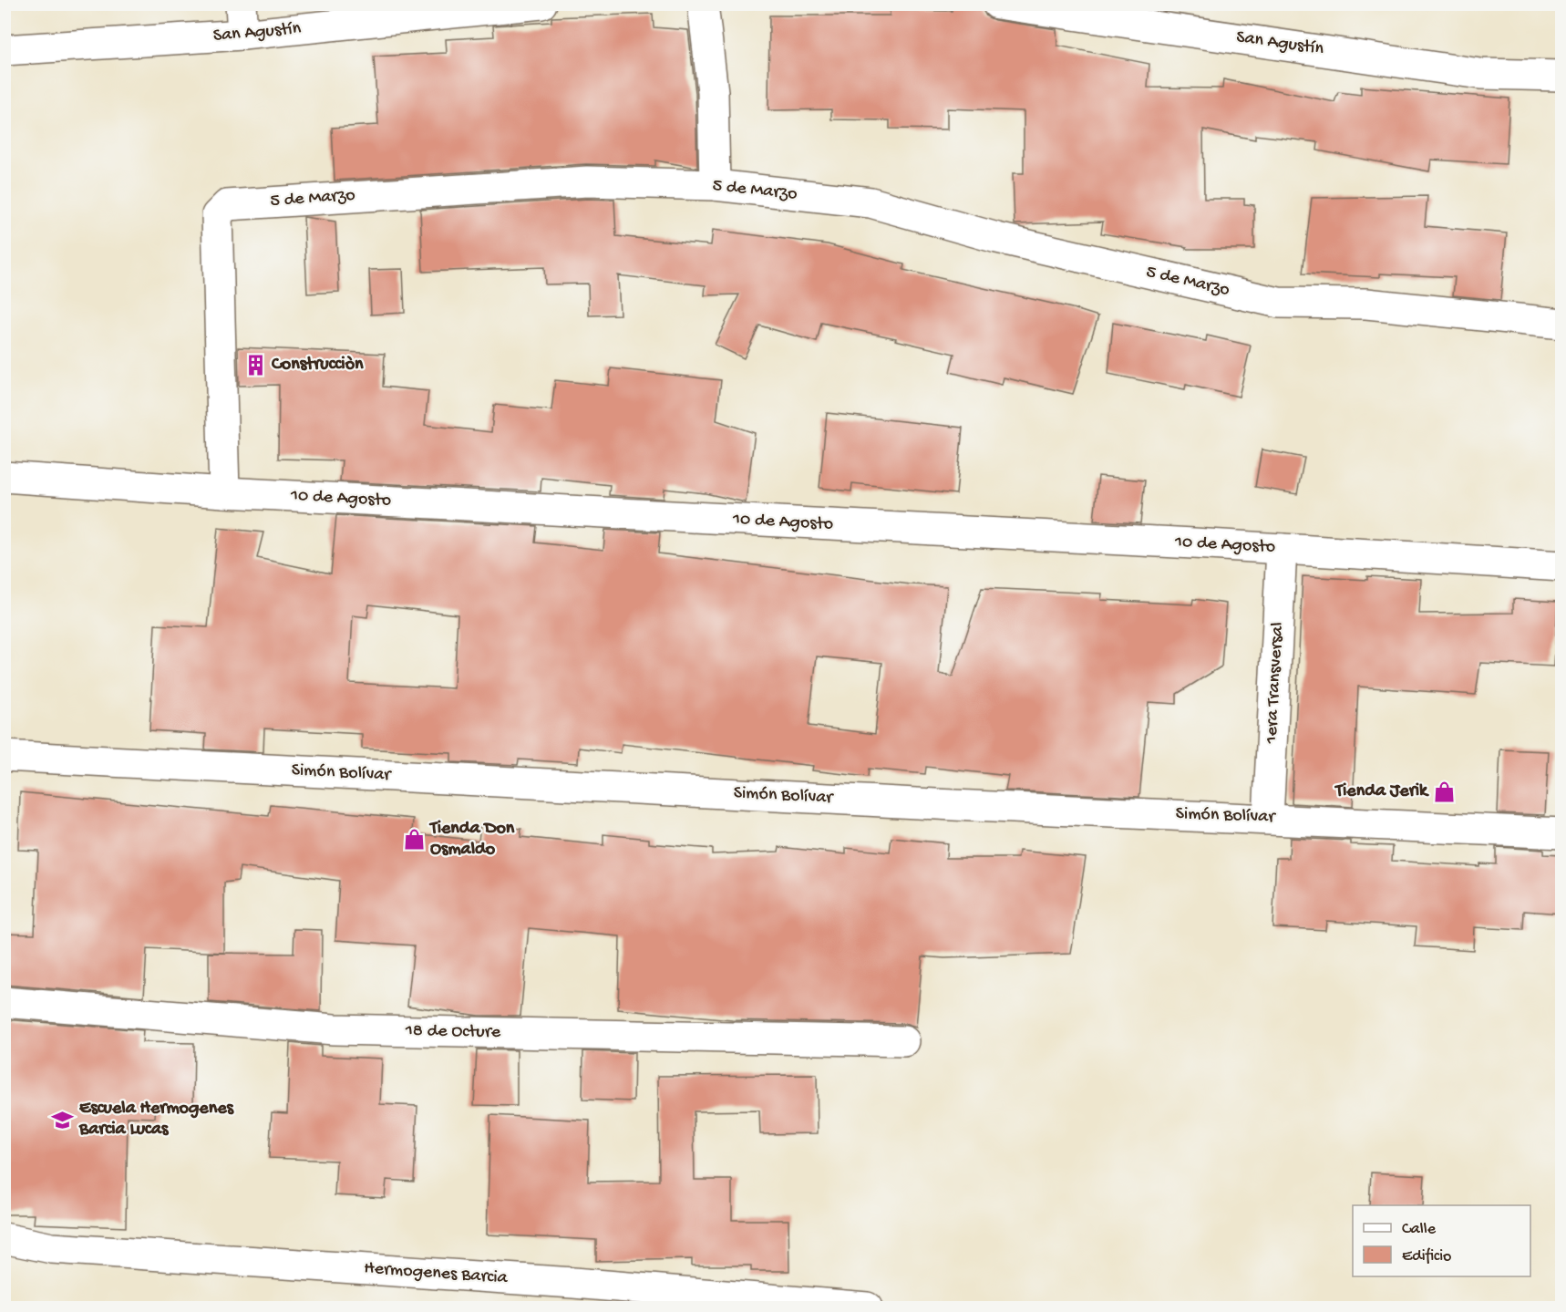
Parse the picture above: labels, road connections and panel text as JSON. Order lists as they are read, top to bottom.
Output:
{
  "streets": {
    "street": [
      "San Agustín",
      "5 de Marzo",
      "10 de Agosto",
      "1era Transversal",
      "Simón Bolívar",
      "18 de Octure",
      "Hermogenes Barcia"
    ]
  },
  "crossings": [
    ["5 de Marzo", "10 de Agosto"],
    ["10 de Agosto", "1era Transversal"],
    ["1era Transversal", "Simón Bolívar"]
  ],
  "places": {
    "building": ["Construcciòn"],
    "shop": ["Tienda Jerik", "Tienda Don Osmaldo"],
    "school or university": ["Escuela Hermogenes Barcia Lucas"]
  },
  "legend": ["Calle", "Edificio"]
}
